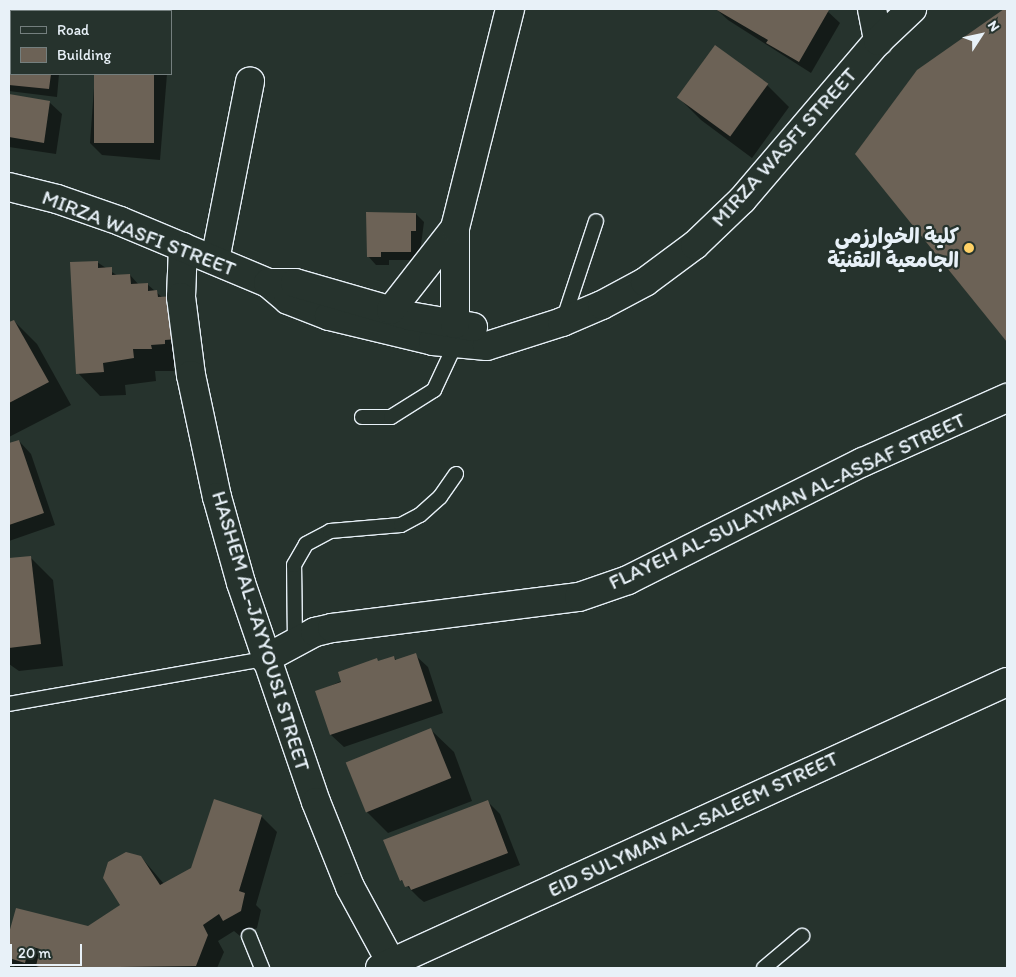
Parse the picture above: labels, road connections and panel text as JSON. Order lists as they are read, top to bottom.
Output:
{
  "streets": {
    "street": [
      "MIRZA WASFI STREET",
      "FLAYEH AL-SULAYMAN AL-ASSAF STREET",
      "HASHEM AL-JAYYOUSI STREET",
      "EID SULYMAN AL-SALEEM STREET"
    ]
  },
  "crossings": [
    ["MIRZA WASFI STREET", "HASHEM AL-JAYYOUSI STREET"],
    ["FLAYEH AL-SULAYMAN AL-ASSAF STREET", "HASHEM AL-JAYYOUSI STREET"],
    ["HASHEM AL-JAYYOUSI STREET", "EID SULYMAN AL-SALEEM STREET"]
  ],
  "places": ["كلية الخوارزمي الجامعية التقنية"],
  "legend": ["Road", "Building"],
  "scale_bar": "20 m",
  "north": "top right"
}
